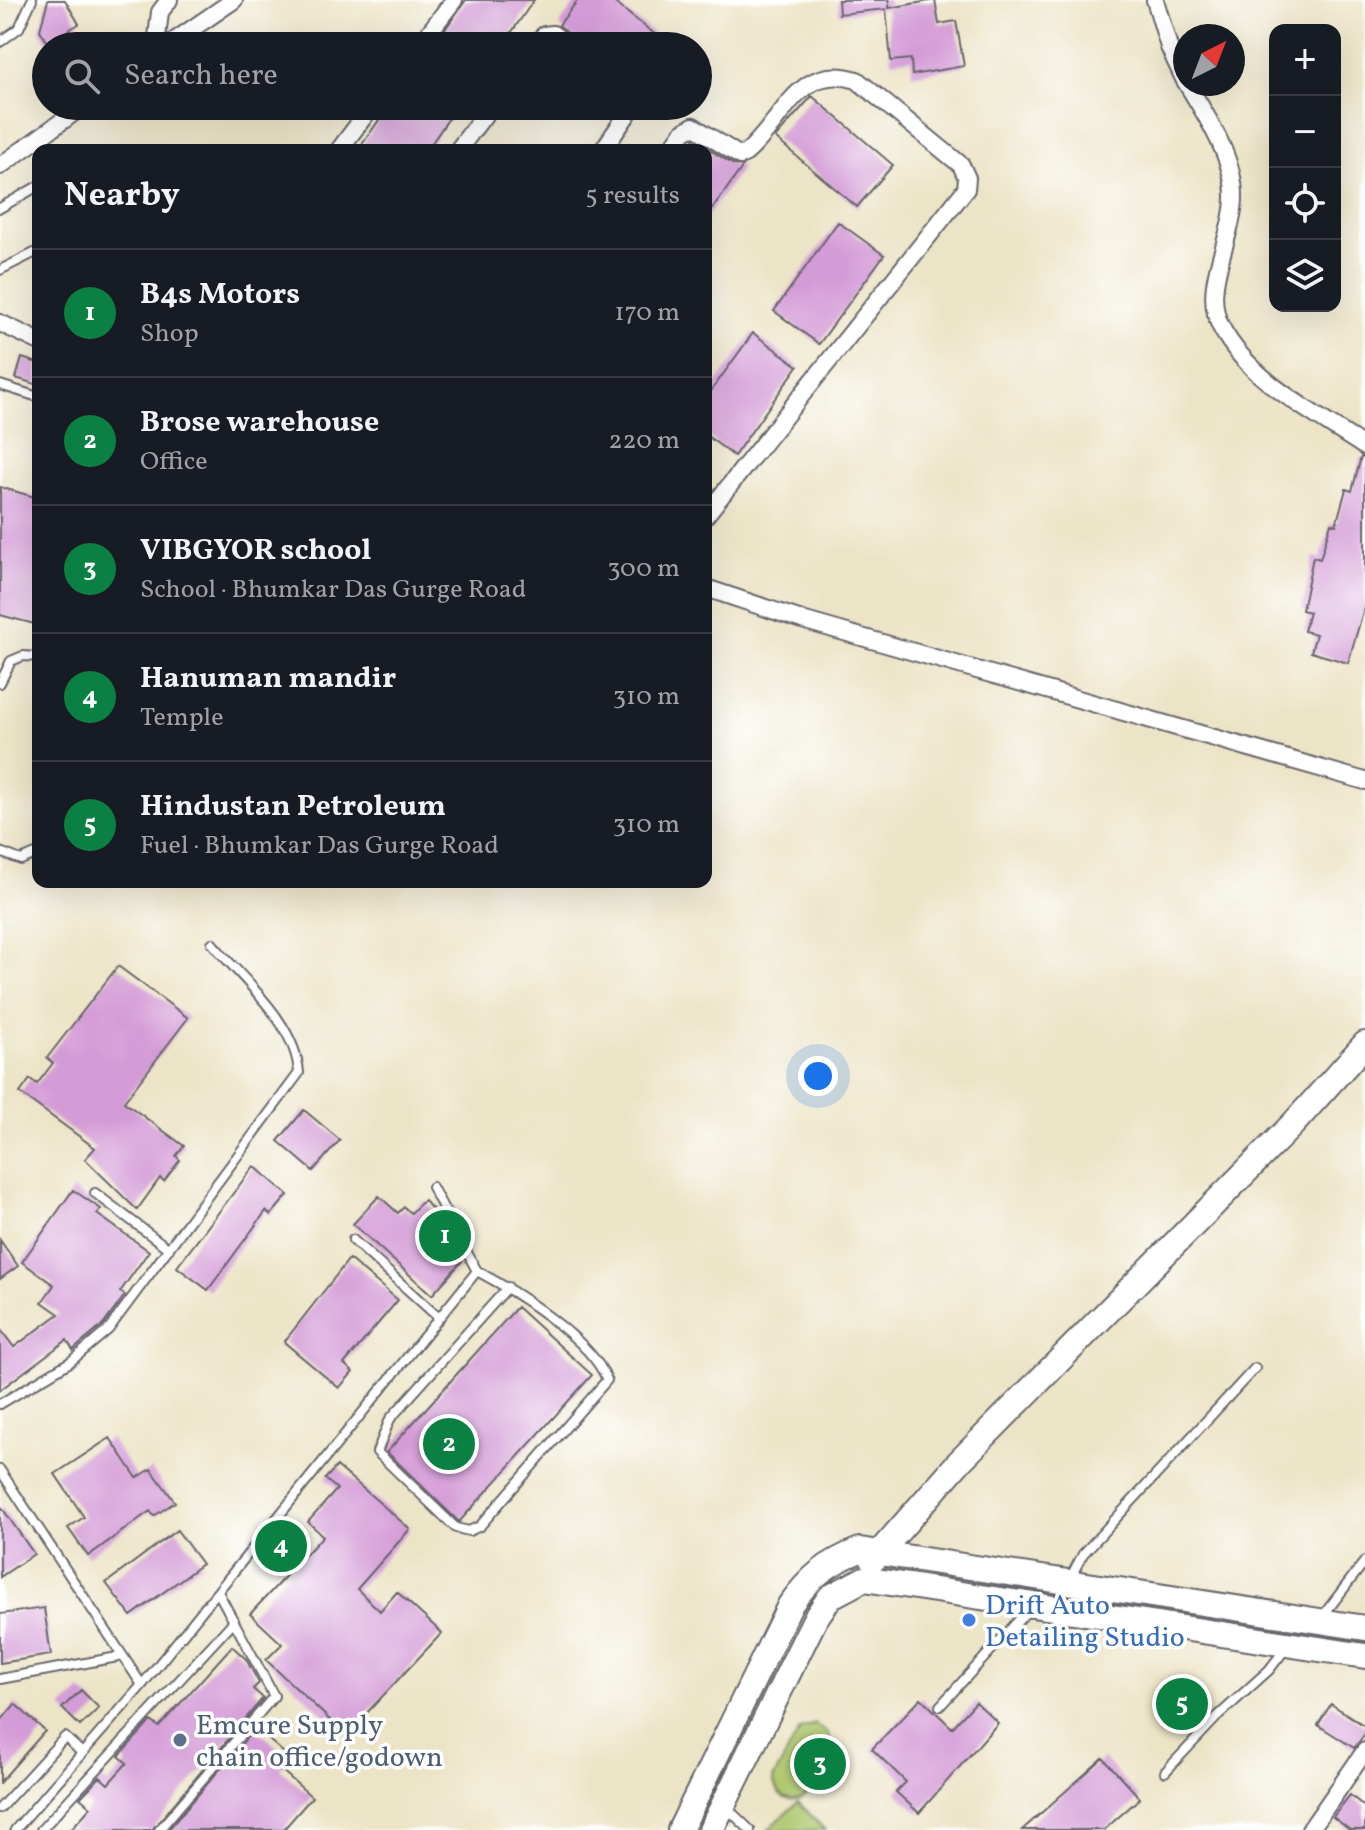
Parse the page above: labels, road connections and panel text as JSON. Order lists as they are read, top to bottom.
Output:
{
  "places": ["Drift Auto Detailing Studio", "Emcure Supply chain office/godown"],
  "north": "top right",
  "page": {
    "map_buttons": ["+", "−"],
    "search": "Search here",
    "heading": ["Nearby", "5 results"],
    "list": [
      {
        "mark": "1",
        "name": "B4s Motors",
        "note": "Shop",
        "value": "170 m"
      },
      {
        "mark": "2",
        "name": "Brose warehouse",
        "note": "Office",
        "value": "220 m"
      },
      {
        "mark": "3",
        "name": "VIBGYOR school",
        "note": "School · Bhumkar Das Gurge Road",
        "value": "300 m"
      },
      {
        "mark": "4",
        "name": "Hanuman mandir",
        "note": "Temple",
        "value": "310 m"
      },
      {
        "mark": "5",
        "name": "Hindustan Petroleum",
        "note": "Fuel · Bhumkar Das Gurge Road",
        "value": "310 m"
      }
    ],
    "pins": [
      "1",
      "2",
      "4",
      "5",
      "3"
    ]
  }
}
